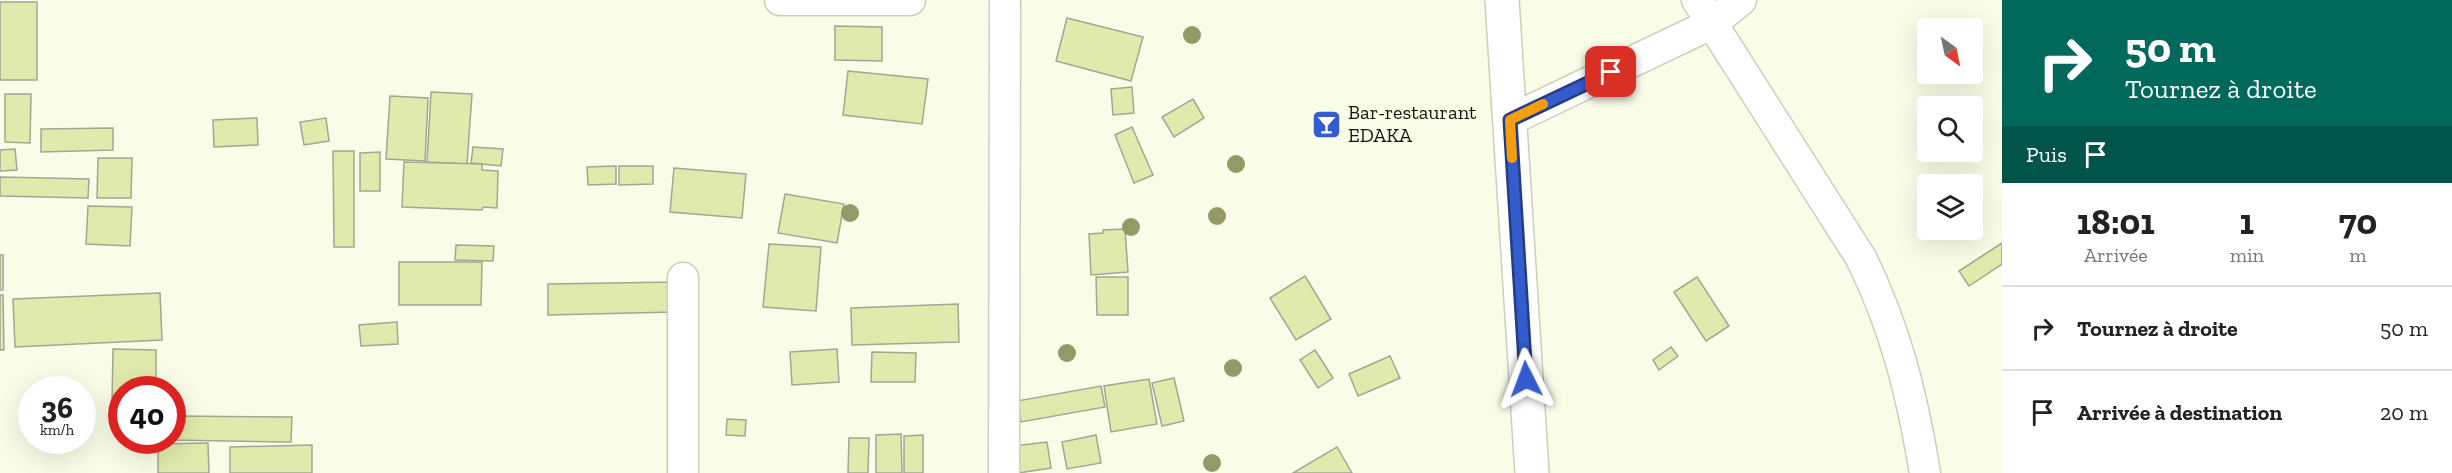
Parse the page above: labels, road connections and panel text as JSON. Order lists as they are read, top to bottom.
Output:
{
  "places": {
    "bar": ["Bar-restaurant EDAKA"]
  },
  "north": "bottom right",
  "page": {
    "turn": ["50 m", "Tournez à droite"],
    "then": "Puis",
    "eta": [
      "18:01",
      "Arrivée",
      "1",
      "min",
      "70",
      "m"
    ],
    "list": [
      {
        "name": "Tournez à droite",
        "value": "50 m"
      },
      {
        "name": "Arrivée à destination",
        "value": "20 m"
      }
    ],
    "speed": "36 km/h",
    "limit": "40"
  }
}
